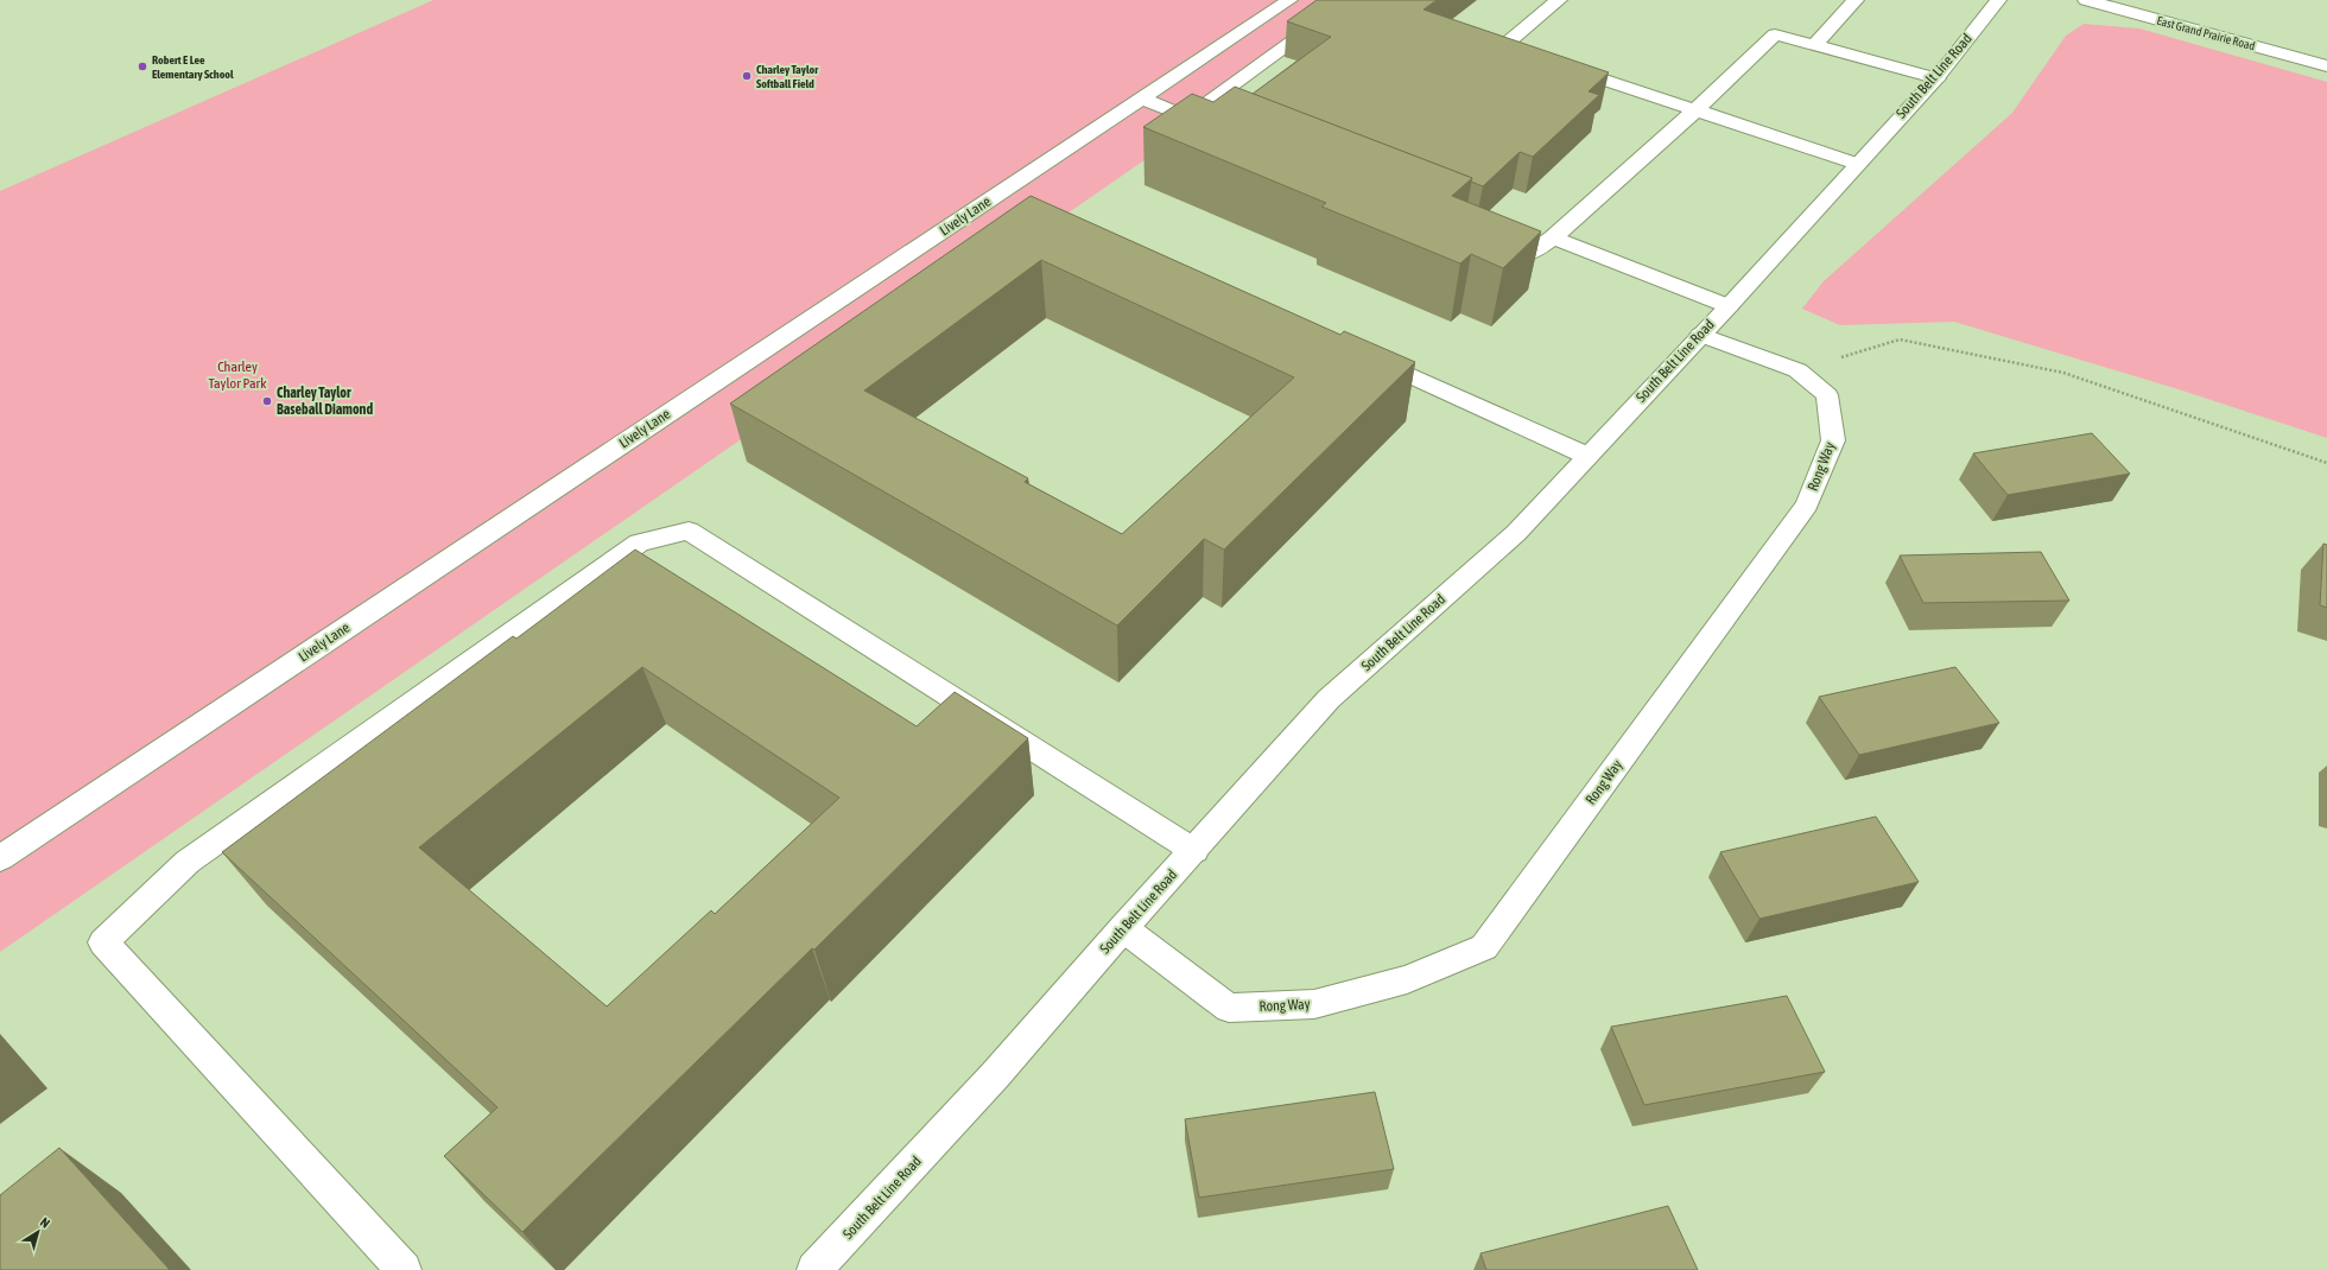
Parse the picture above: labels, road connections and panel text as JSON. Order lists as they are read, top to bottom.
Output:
{
  "streets": {
    "street": [
      "East Grand Prairie Road",
      "South Belt Line Road",
      "Lively Lane",
      "Rong Way"
    ]
  },
  "crossings": [
    ["South Belt Line Road", "Rong Way"]
  ],
  "parks": ["Charley Taylor Park"],
  "places": ["Robert E Lee Elementary School", "Charley Taylor Softball Field", "Charley Taylor Baseball Diamond"],
  "north": "top right"
}
